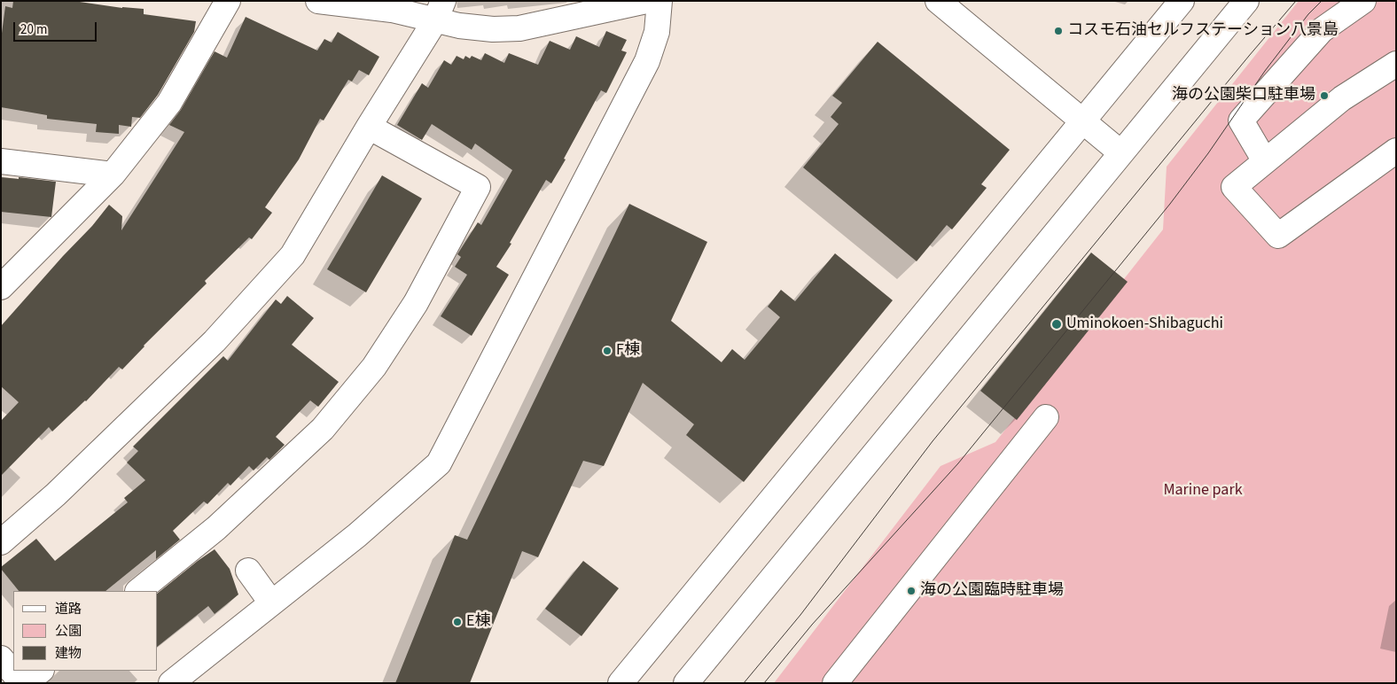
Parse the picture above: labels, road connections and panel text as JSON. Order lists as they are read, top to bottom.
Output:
{
  "parks": ["Marine park"],
  "places": [
    "コスモ石油セルフステーション八景島",
    "海の公園柴口駐車場",
    "Uminokoen-Shibaguchi",
    "F棟",
    "海の公園臨時駐車場",
    "E棟"
  ],
  "legend": ["道路", "公園", "建物"],
  "scale_bar": "20 m"
}
